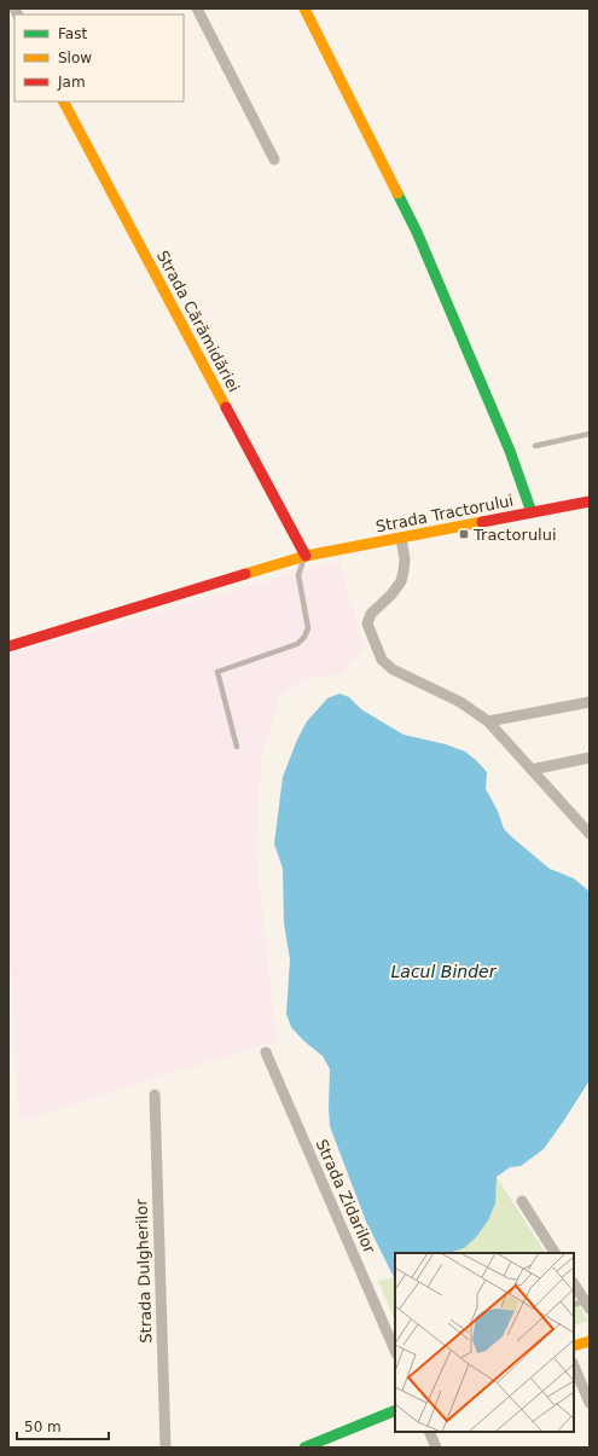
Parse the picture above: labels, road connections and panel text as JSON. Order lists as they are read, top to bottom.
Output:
{
  "streets": {
    "street": [
      "Strada Cărămidăriei",
      "Strada Tractorului",
      "Strada Zidarilor",
      "Strada Dulgherilor"
    ]
  },
  "crossings": [
    ["Strada Cărămidăriei", "Strada Tractorului"]
  ],
  "water": ["Lacul Binder"],
  "places": {
    "transit": ["Tractorului"]
  },
  "legend": ["Fast", "Slow", "Jam"],
  "scale_bar": "50 m"
}
